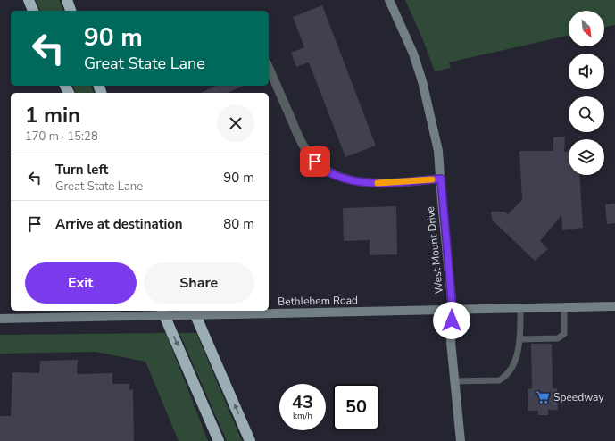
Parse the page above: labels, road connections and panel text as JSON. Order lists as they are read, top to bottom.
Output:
{
  "streets": {
    "main road": ["West Mount Drive", "Bethlehem Road"]
  },
  "crossings": [
    ["West Mount Drive", "Bethlehem Road"]
  ],
  "places": {
    "supermarket": ["Speedway"]
  },
  "north": "bottom right",
  "page": {
    "turn": ["90 m", "Great State Lane"],
    "heading": ["1 min", "170 m · 15:28"],
    "list": [
      {
        "name": "Turn left",
        "note": "Great State Lane",
        "value": "90 m"
      },
      {
        "name": "Arrive at destination",
        "value": "80 m"
      }
    ],
    "buttons": ["Exit", "Share"],
    "speed": "43 km/h",
    "limit": "50"
  }
}
